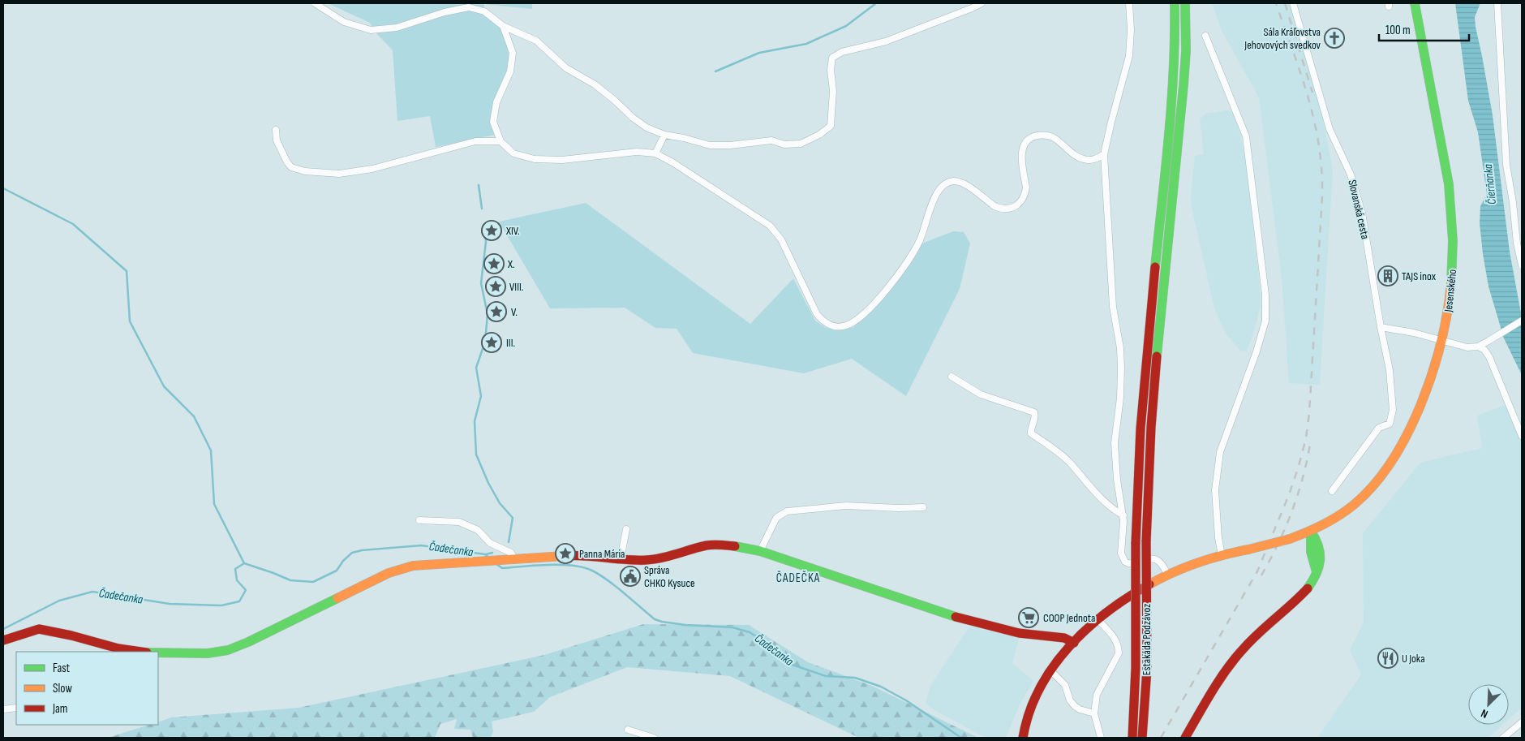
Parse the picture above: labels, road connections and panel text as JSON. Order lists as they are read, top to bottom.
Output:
{
  "streets": {
    "main road": ["Jesenského", "Estakáda Podzávoz"],
    "street": ["Slovanská cesta"]
  },
  "districts": ["ČADEČKA"],
  "water": ["Čierňanka", "Čadečanka"],
  "places": {
    "church": ["Sála Kráľovstva Jehovových svedkov"],
    "place": [
      "XIV.",
      "X.",
      "VIII.",
      "V.",
      "III.",
      "Panna Mária"
    ],
    "building": ["TAJS inox"],
    "public building": ["Správa CHKO Kysuce"],
    "supermarket": ["COOP Jednota"],
    "restaurant": ["U Joka"]
  },
  "legend": ["Fast", "Slow", "Jam"],
  "scale_bar": "100 m",
  "north": "bottom left"
}
